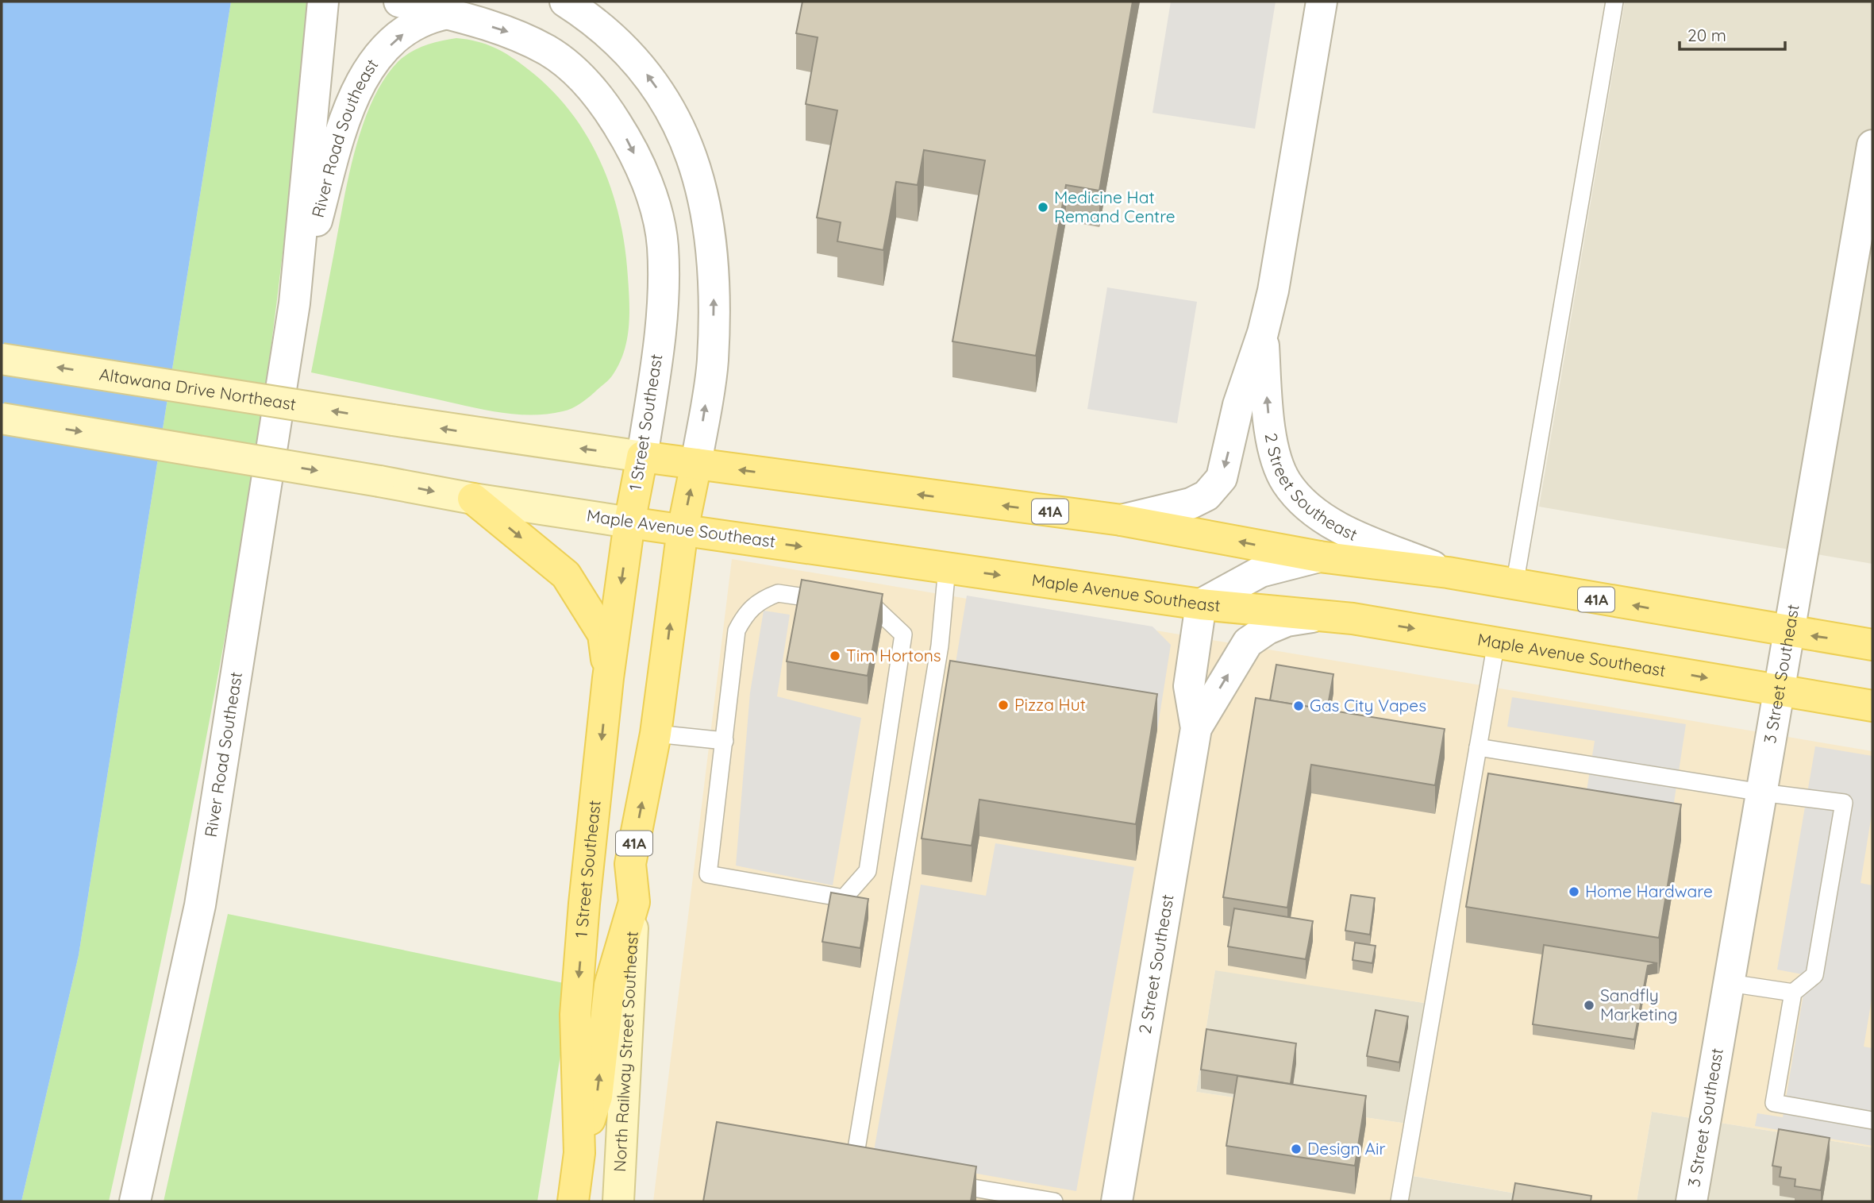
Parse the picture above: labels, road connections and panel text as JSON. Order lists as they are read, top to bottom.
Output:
{
  "streets": {
    "main road": [
      "Altawana Drive Northeast",
      "1 Street Southeast",
      "41A",
      "Maple Avenue Southeast",
      "North Railway Street Southeast"
    ],
    "street": ["River Road Southeast", "2 Street Southeast", "3 Street Southeast"]
  },
  "crossings": [
    ["River Road Southeast", "1 Street Southeast"],
    ["Altawana Drive Northeast", "1 Street Southeast"],
    ["Altawana Drive Northeast", "41A"],
    ["1 Street Southeast", "41A"],
    ["1 Street Southeast", "Maple Avenue Southeast"],
    ["1 Street Southeast", "North Railway Street Southeast"],
    ["2 Street Southeast", "41A"],
    ["2 Street Southeast", "Maple Avenue Southeast"],
    ["41A", "3 Street Southeast"],
    ["Maple Avenue Southeast", "3 Street Southeast"]
  ],
  "one_way": ["Altawana Drive Northeast"],
  "places": [
    "Medicine Hat Remand Centre",
    "Tim Hortons",
    "Pizza Hut",
    "Gas City Vapes",
    "Home Hardware",
    "Sandfly Marketing",
    "Design Air"
  ],
  "scale_bar": "20 m"
}
